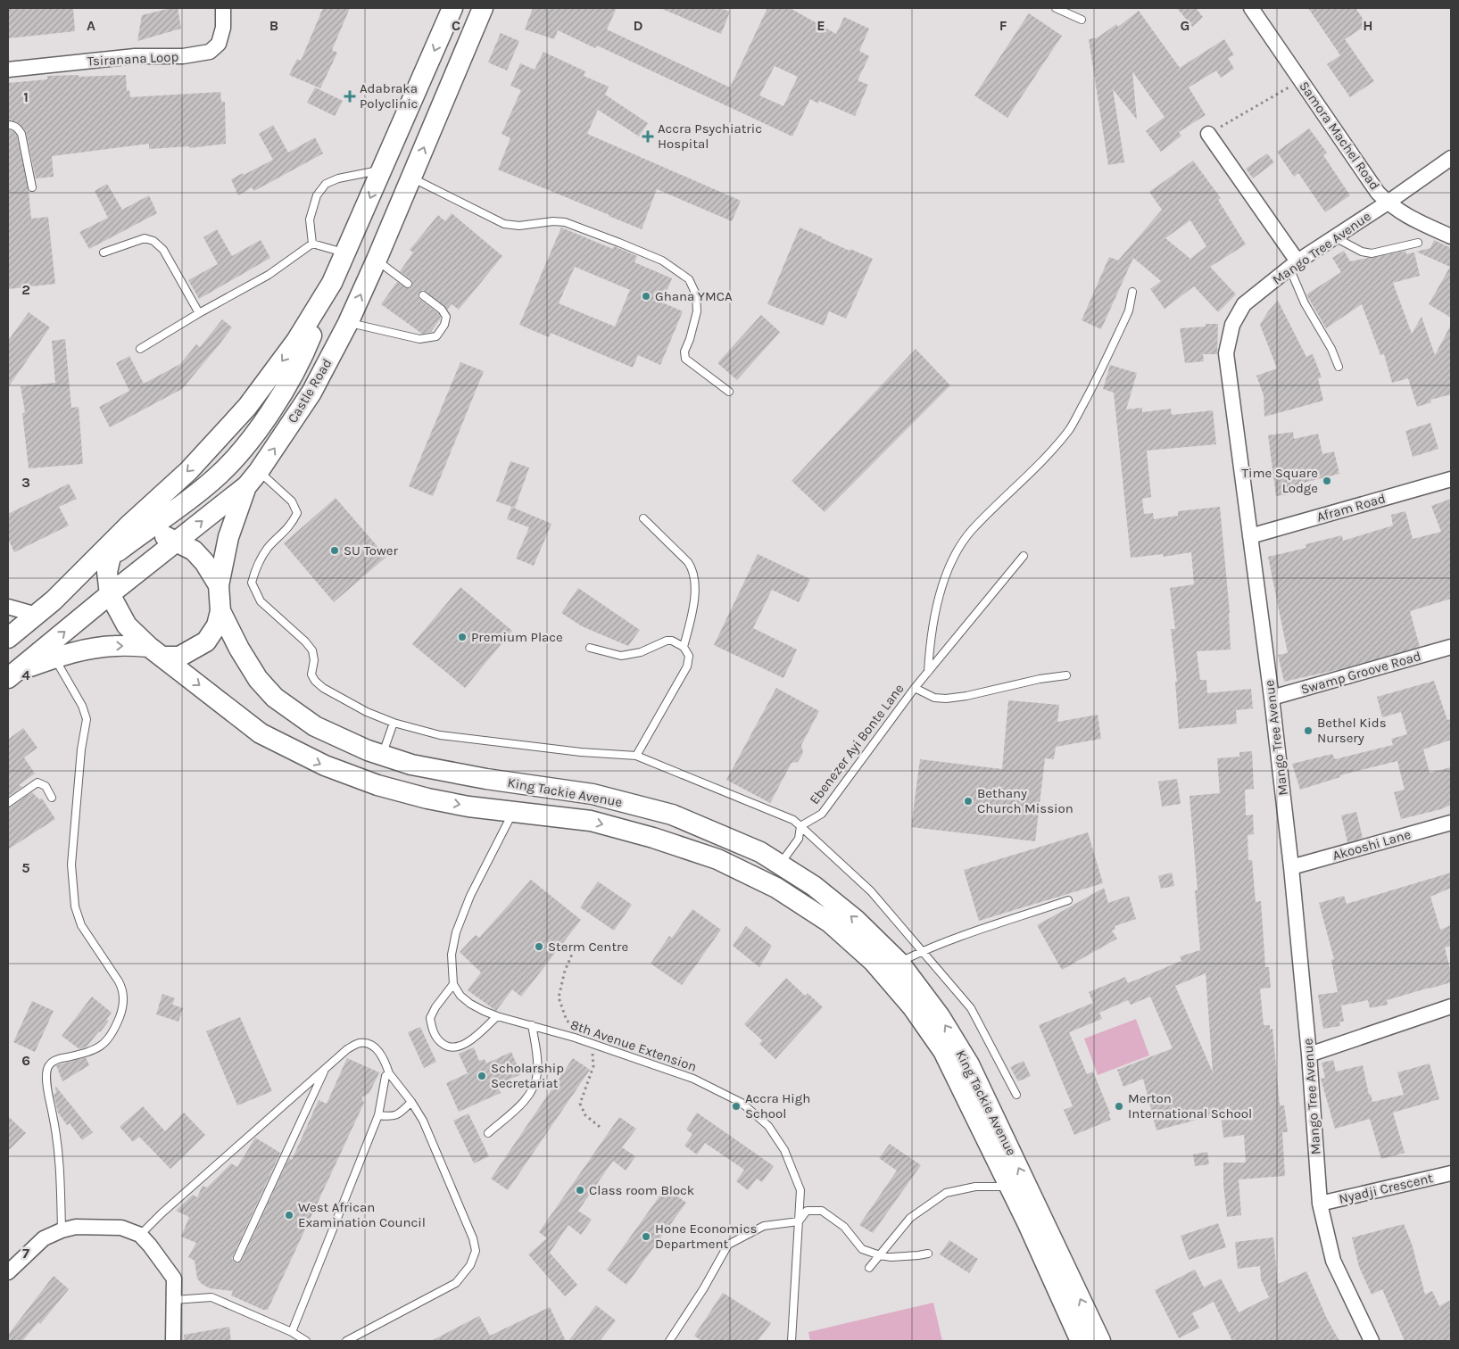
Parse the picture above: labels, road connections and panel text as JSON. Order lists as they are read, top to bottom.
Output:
{
  "streets": {
    "main road": ["Castle Road", "King Tackie Avenue"],
    "street": [
      "Tsiranana Loop",
      "Samora Machel Road",
      "Mango Tree Avenue",
      "Afram Road",
      "Swamp Groove Road",
      "Akooshi Lane",
      "Nyadji Crescent"
    ],
    "lane": ["Ebenezer Ayi Bonte Lane", "8th Avenue Extension"]
  },
  "crossings": [
    ["Samora Machel Road", "Mango Tree Avenue"],
    ["Mango Tree Avenue", "Afram Road"],
    ["Mango Tree Avenue", "Swamp Groove Road"],
    ["Mango Tree Avenue", "Akooshi Lane"],
    ["Mango Tree Avenue", "Nyadji Crescent"],
    ["Castle Road", "King Tackie Avenue"]
  ],
  "places": {
    "health": ["Adabraka Polyclinic", "Accra Psychiatric Hospital"],
    "other": [
      "Ghana YMCA",
      "Time Square Lodge",
      "SU Tower",
      "Premium Place",
      "Bethel Kids Nursery",
      "Bethany Church Mission",
      "Sterm Centre",
      "Scholarship Secretariat",
      "Accra High School",
      "Merton International School",
      "Class room Block",
      "West African Examination Council",
      "Hone Economics Department"
    ]
  },
  "grid": {
    "columns": [
      "A",
      "B",
      "C",
      "D",
      "E",
      "F",
      "G",
      "H"
    ],
    "rows": [
      "1",
      "2",
      "3",
      "4",
      "5",
      "6",
      "7"
    ]
  }
}
